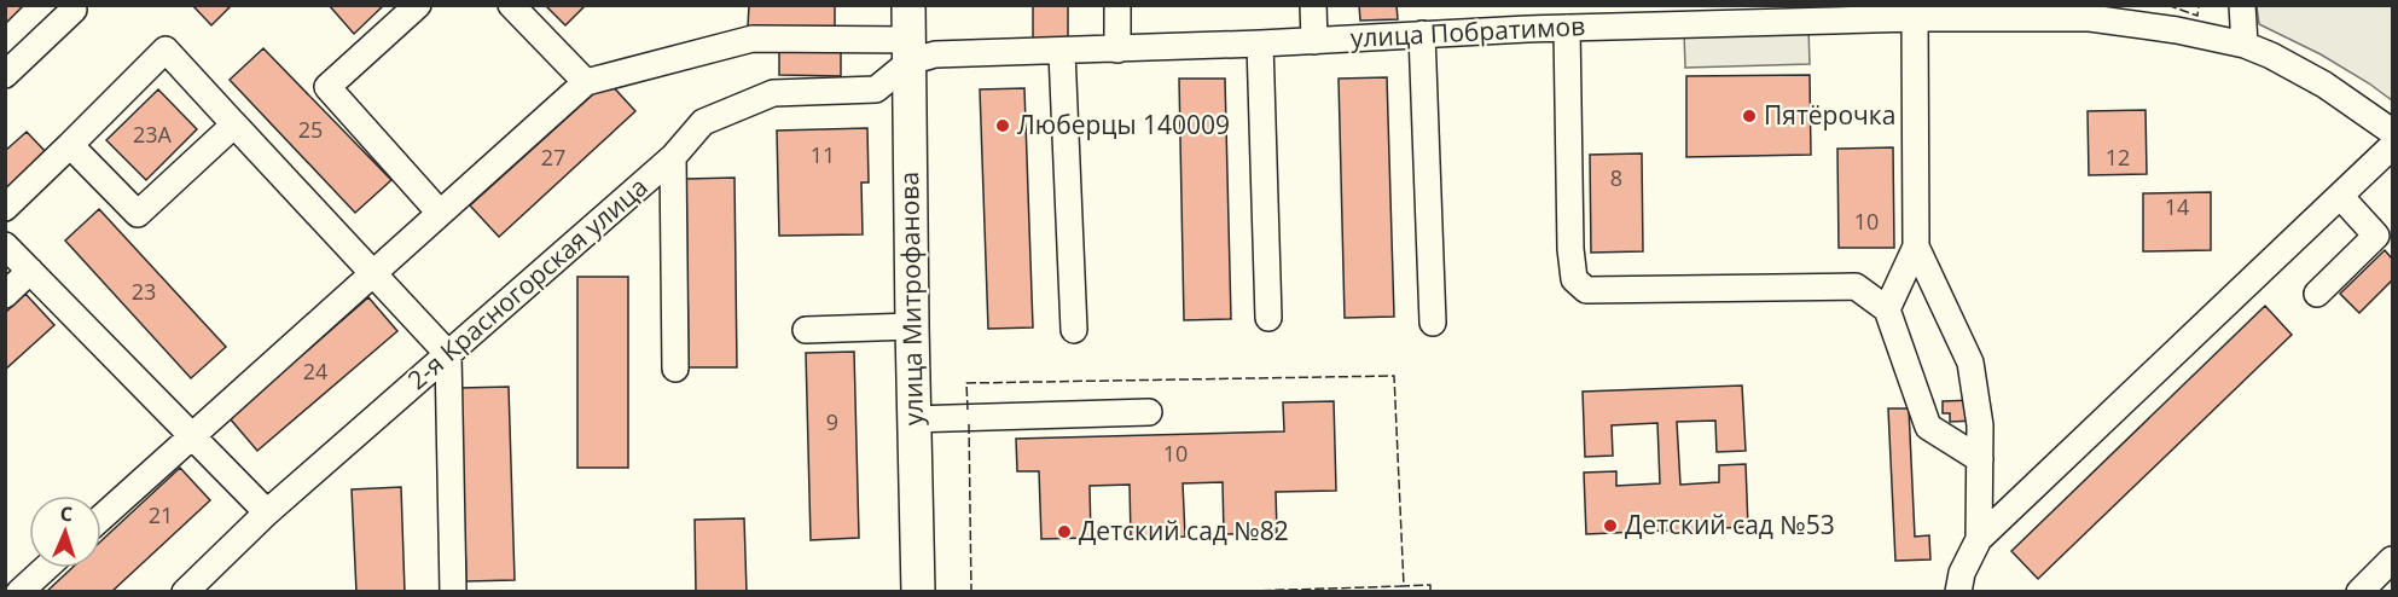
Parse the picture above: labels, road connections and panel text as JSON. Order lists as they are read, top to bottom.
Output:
{
  "streets": {
    "main road": ["улица Митрофанова"],
    "street": ["улица Побратимов", "2-я Красногорская улица"]
  },
  "crossings": [
    ["улица Побратимов", "2-я Красногорская улица"],
    ["улица Побратимов", "улица Митрофанова"],
    ["2-я Красногорская улица", "улица Митрофанова"]
  ],
  "places": [
    "Пятёрочка",
    "Люберцы 140009",
    "Детский сад №53",
    "Детский сад №82"
  ],
  "house_numbers": [
    "25",
    "23А",
    "11",
    "27",
    "12",
    "8",
    "14",
    "10",
    "23",
    "24",
    "9",
    "10",
    "21"
  ],
  "north": "top"
}
